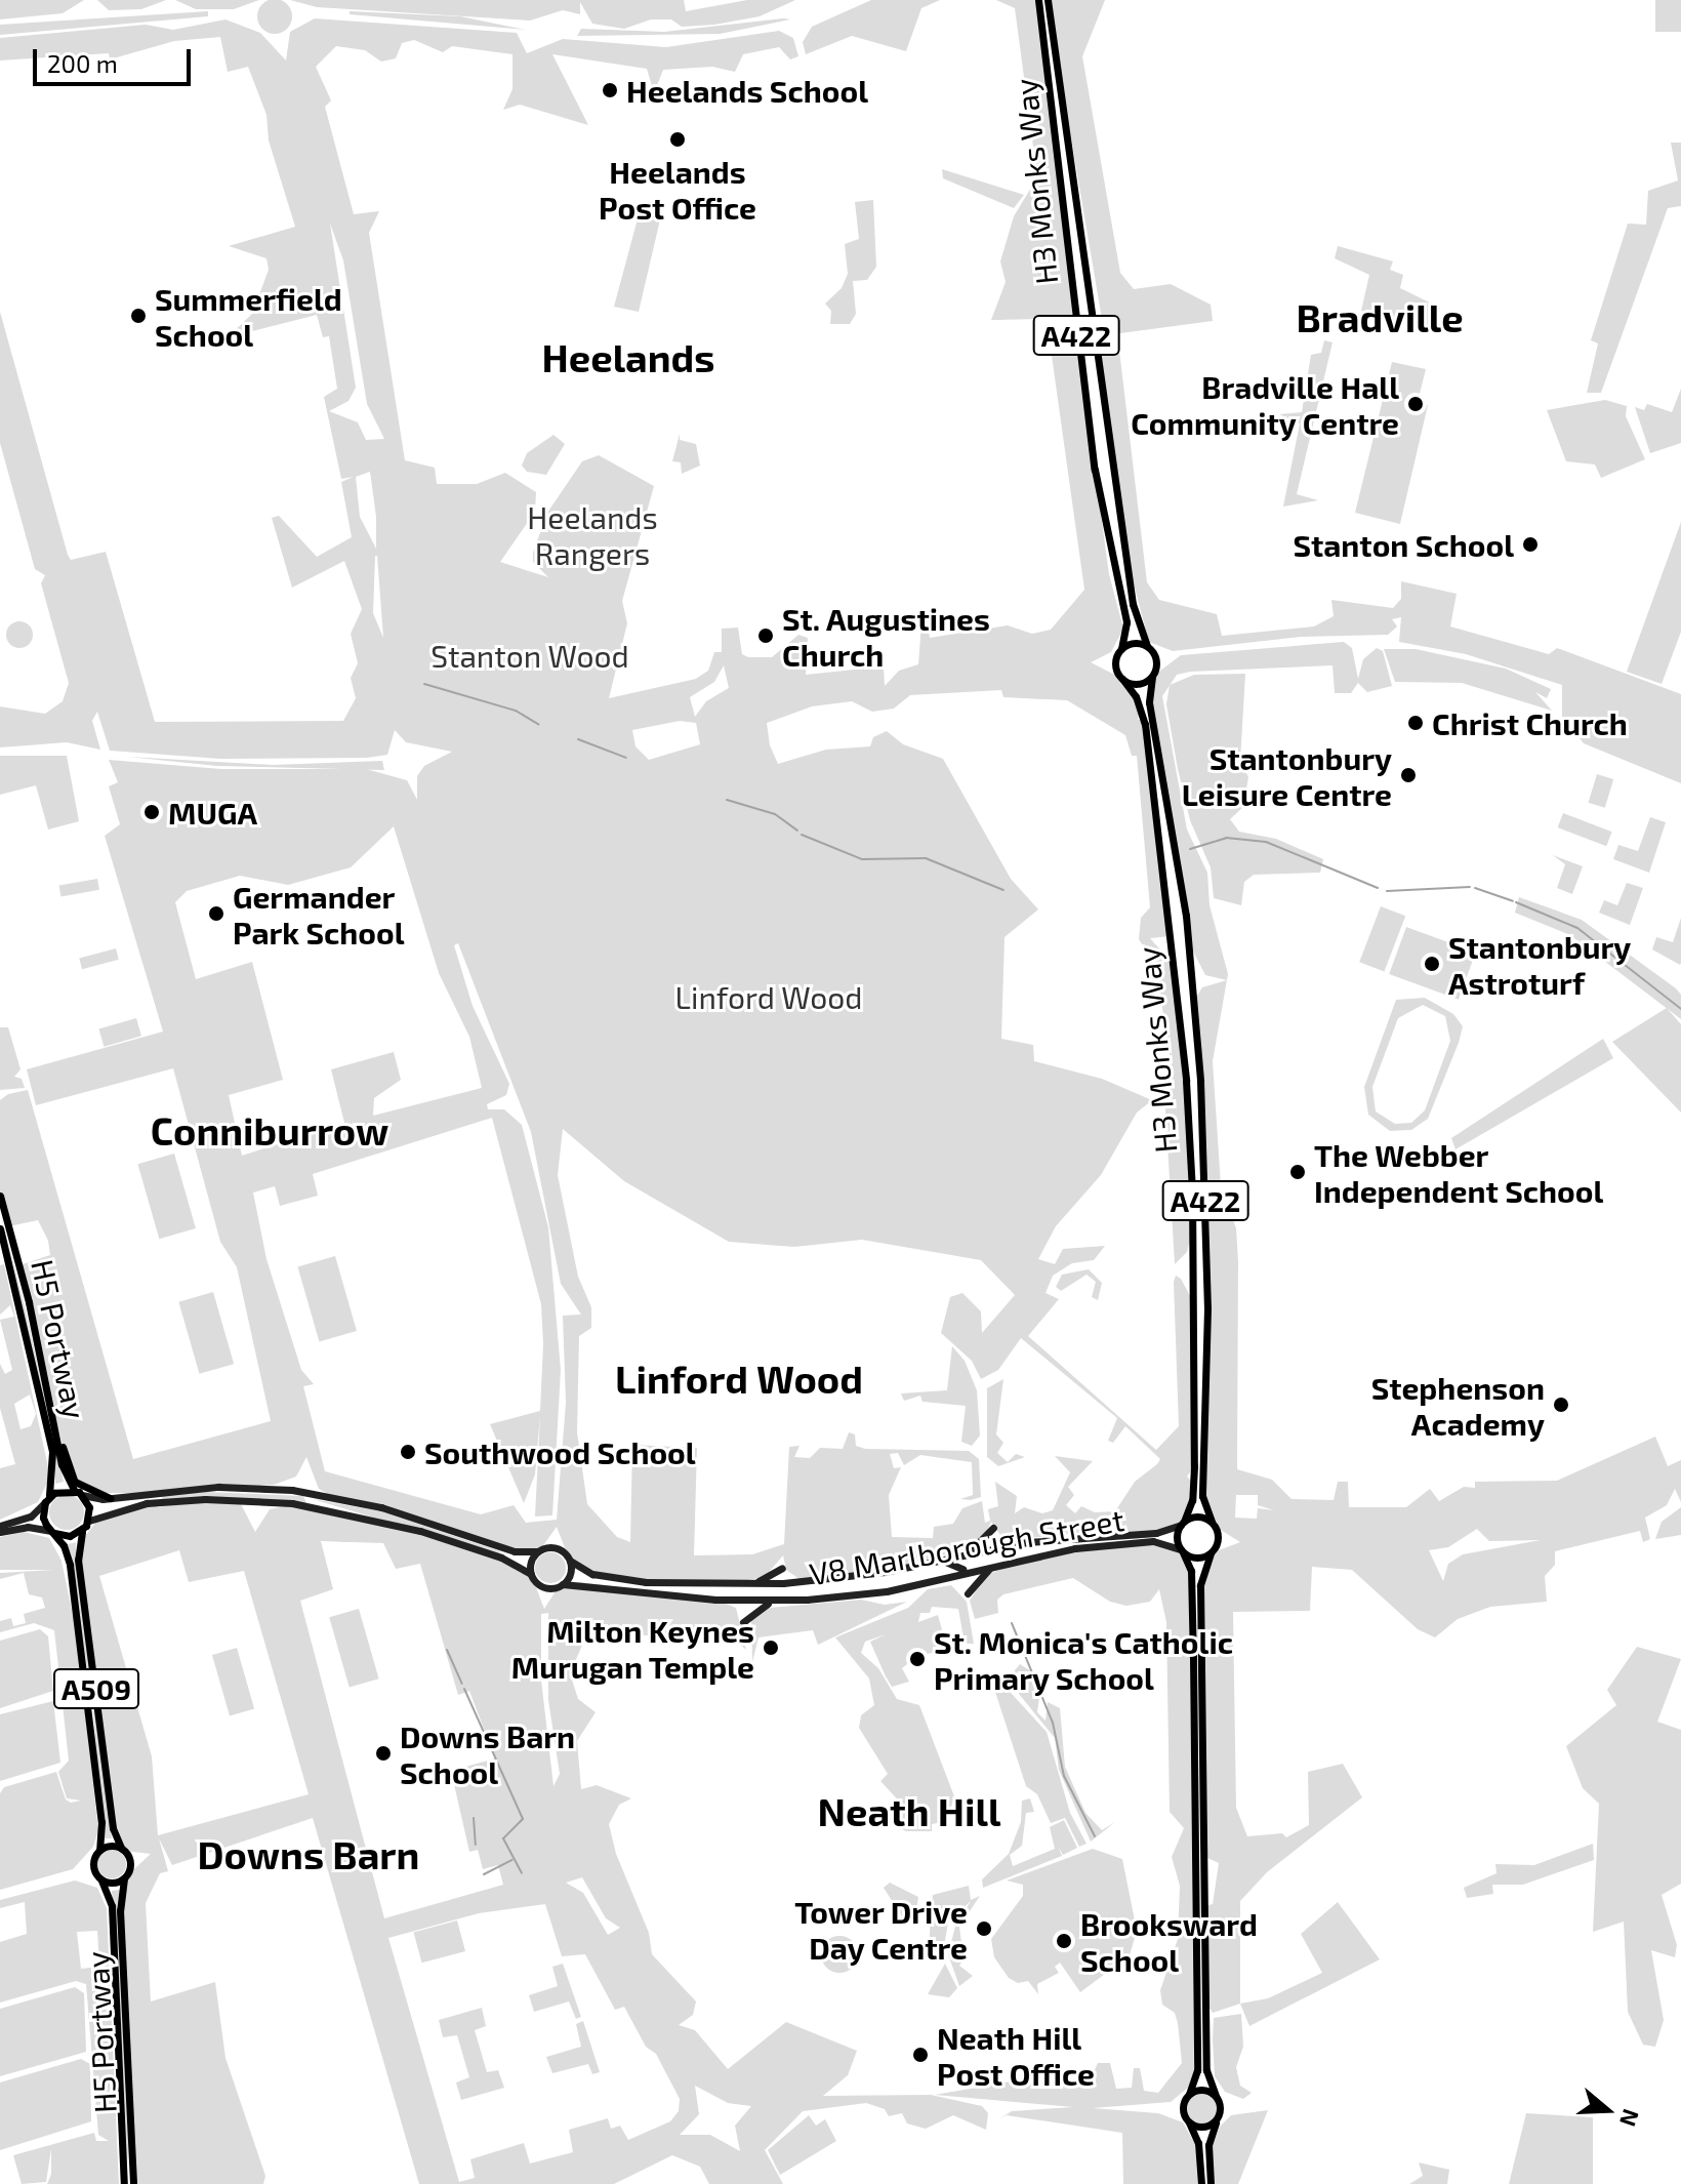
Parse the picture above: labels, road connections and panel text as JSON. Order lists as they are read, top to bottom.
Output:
{
  "streets": {
    "main road": [
      "H3 Monks Way",
      "A422",
      "H5 Portway",
      "V8 Marlborough Street",
      "A509"
    ]
  },
  "crossings": [
    ["H3 Monks Way", "A422"],
    ["H3 Monks Way", "V8 Marlborough Street"],
    ["A422", "V8 Marlborough Street"],
    ["H5 Portway", "A509"]
  ],
  "districts": [
    "Bradville",
    "Heelands",
    "Conniburrow",
    "Linford Wood",
    "Neath Hill",
    "Downs Barn"
  ],
  "parks": ["Heelands Rangers", "Stanton Wood", "Linford Wood"],
  "places": [
    "Heelands School",
    "Heelands Post Office",
    "Summerfield School",
    "Bradville Hall Community Centre",
    "Stanton School",
    "St. Augustines Church",
    "Christ Church",
    "Stantonbury Leisure Centre",
    "MUGA",
    "Germander Park School",
    "Stantonbury Astroturf",
    "The Webber Independent School",
    "Stephenson Academy",
    "Southwood School",
    "Milton Keynes Murugan Temple",
    "St. Monica's Catholic Primary School",
    "Downs Barn School",
    "Tower Drive Day Centre",
    "Brooksward School",
    "Neath Hill Post Office"
  ],
  "scale_bar": "200 m",
  "north": "right"
}
